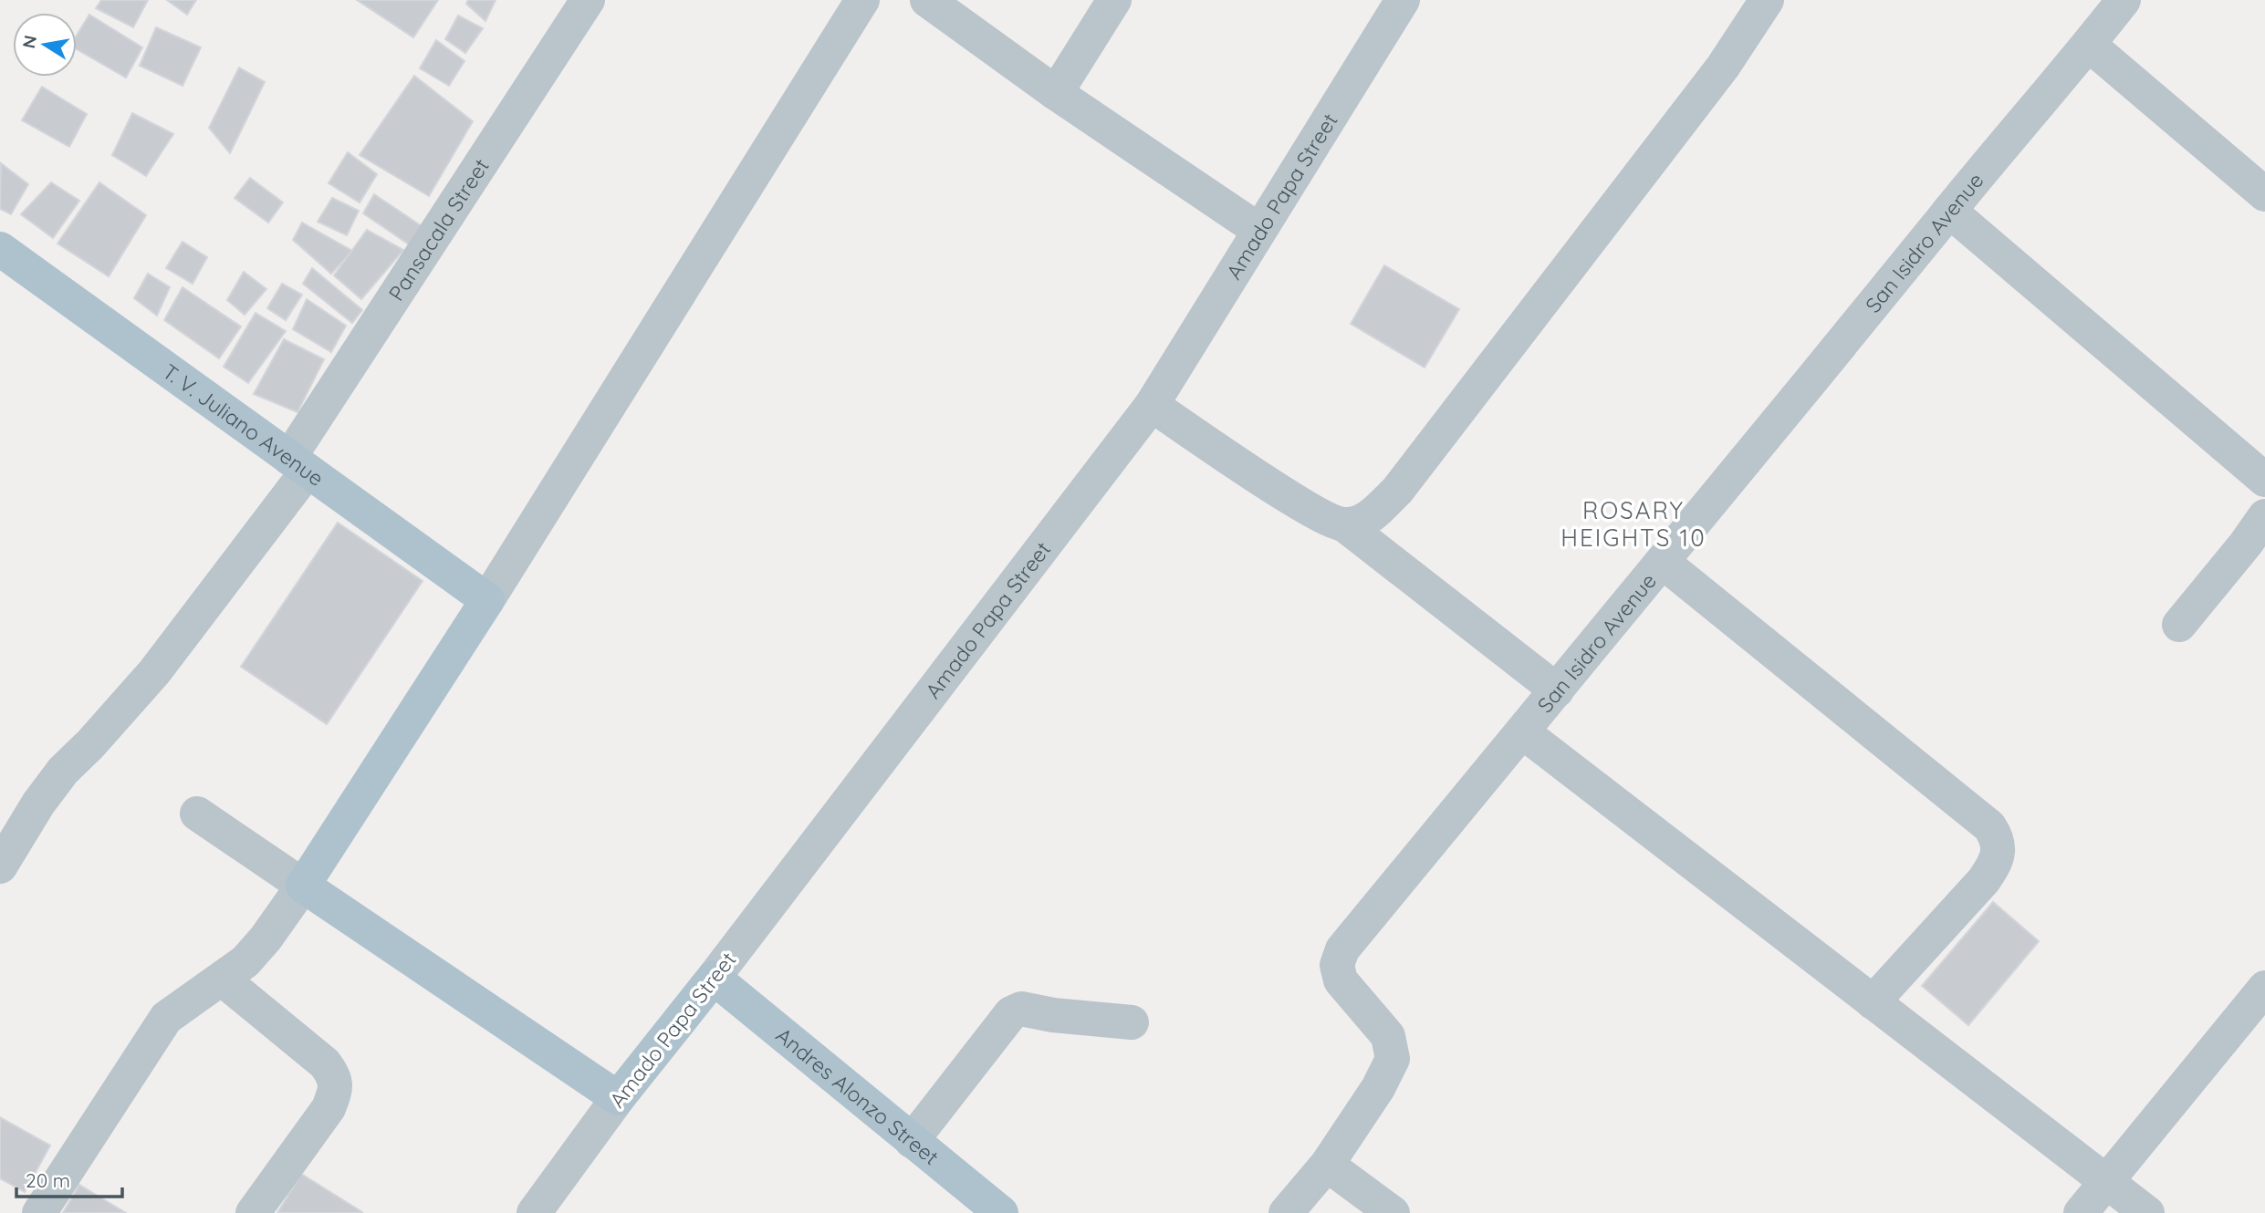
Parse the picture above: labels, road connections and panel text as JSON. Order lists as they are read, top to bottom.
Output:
{
  "streets": {
    "main road": ["Amado Papa Street", "T. V. Juliano Avenue", "Andres Alonzo Street"],
    "street": ["Pansacala Street", "San Isidro Avenue"]
  },
  "crossings": [
    ["Amado Papa Street", "Andres Alonzo Street"],
    ["Pansacala Street", "T. V. Juliano Avenue"]
  ],
  "districts": ["ROSARY HEIGHTS 10"],
  "scale_bar": "20 m",
  "north": "left"
}
